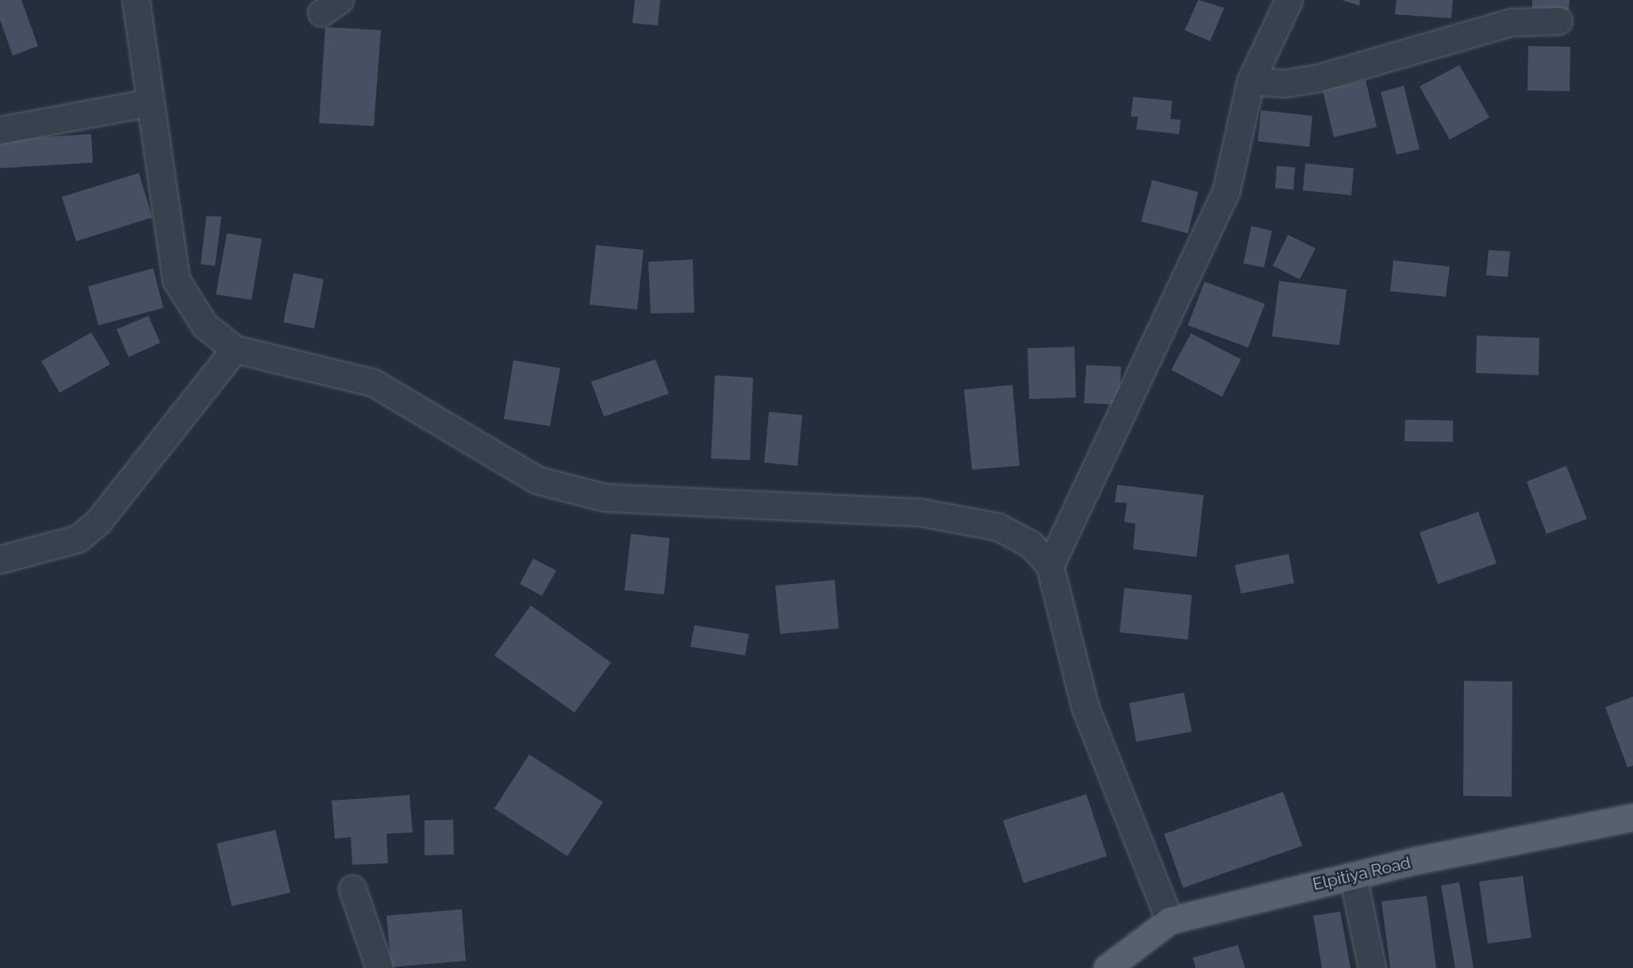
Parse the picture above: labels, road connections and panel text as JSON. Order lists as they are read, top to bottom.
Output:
{
  "streets": {
    "main road": ["Elpitiya Road"]
  }
}
